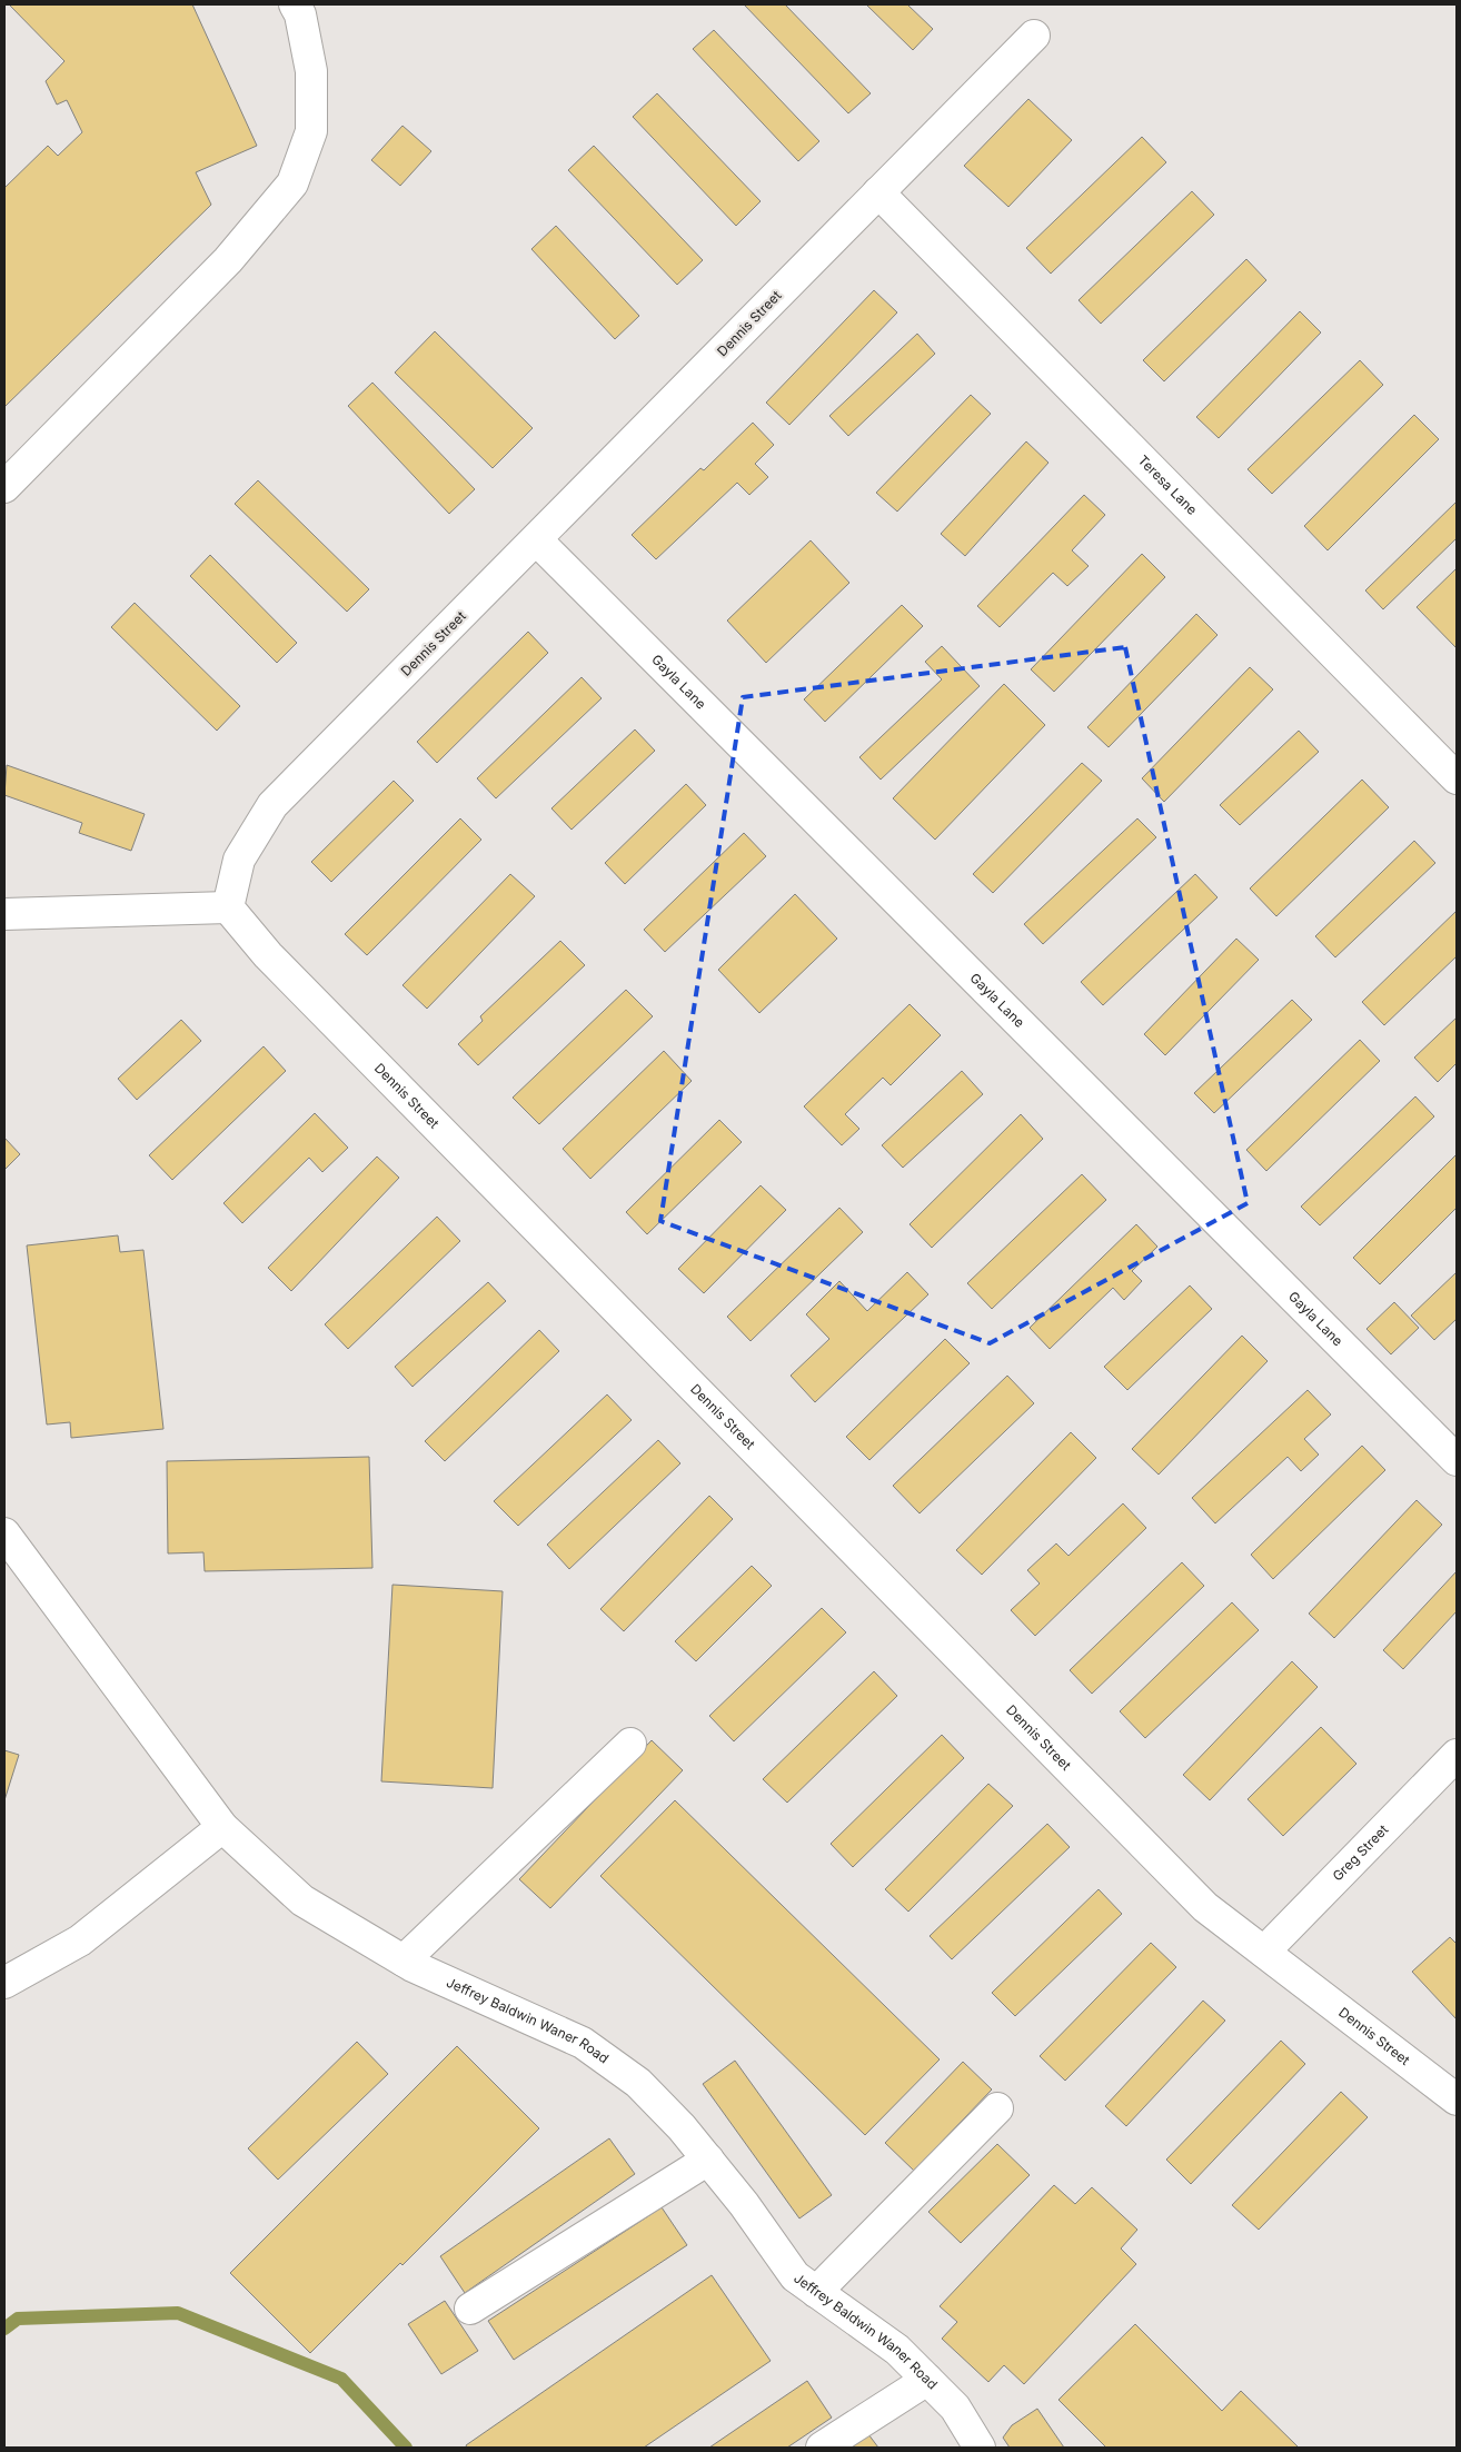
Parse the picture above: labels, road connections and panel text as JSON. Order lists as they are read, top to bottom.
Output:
{
  "streets": {
    "street": [
      "Dennis Street",
      "Teresa Lane",
      "Gayla Lane",
      "Greg Street",
      "Jeffrey Baldwin Waner Road"
    ]
  },
  "crossings": [
    ["Dennis Street", "Teresa Lane"],
    ["Dennis Street", "Gayla Lane"],
    ["Dennis Street", "Greg Street"]
  ]
}
